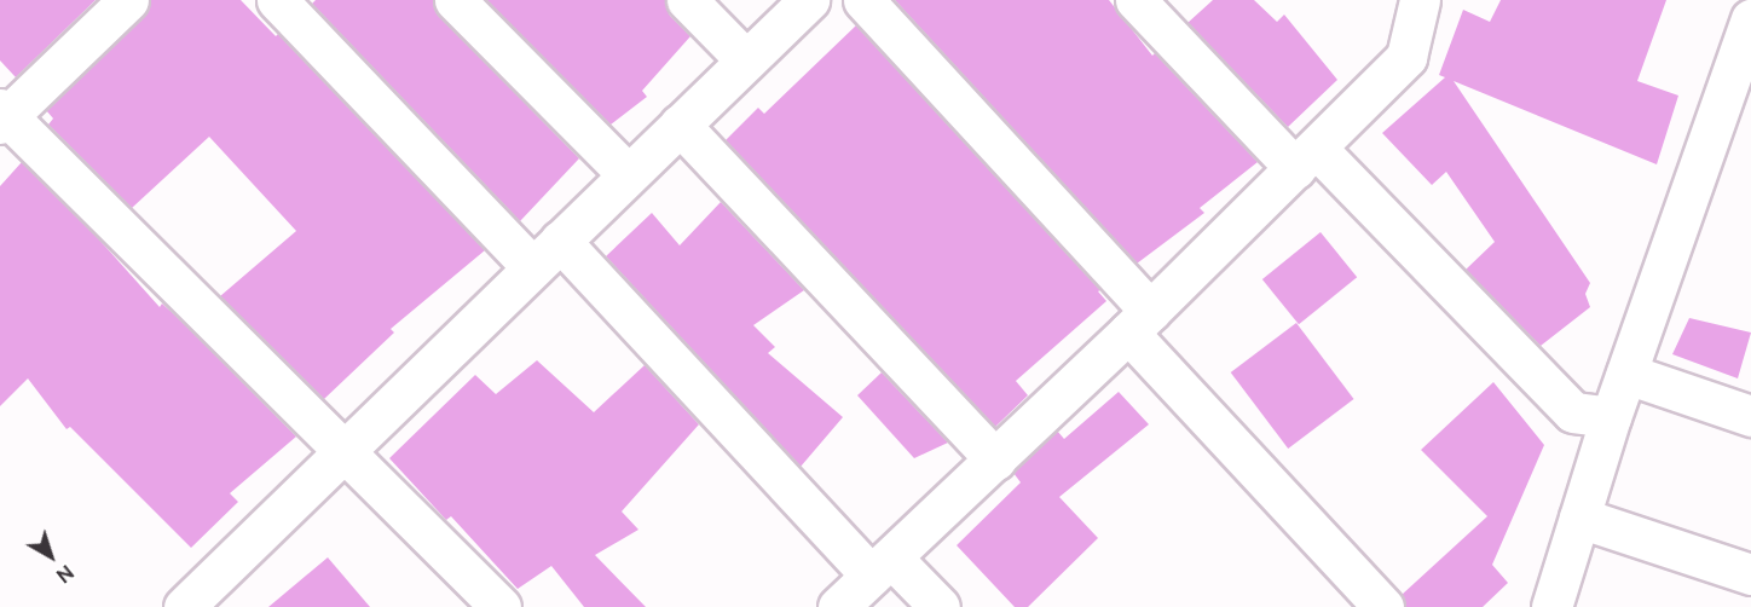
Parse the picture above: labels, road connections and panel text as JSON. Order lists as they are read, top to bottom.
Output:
{
  "north": "bottom right"
}
